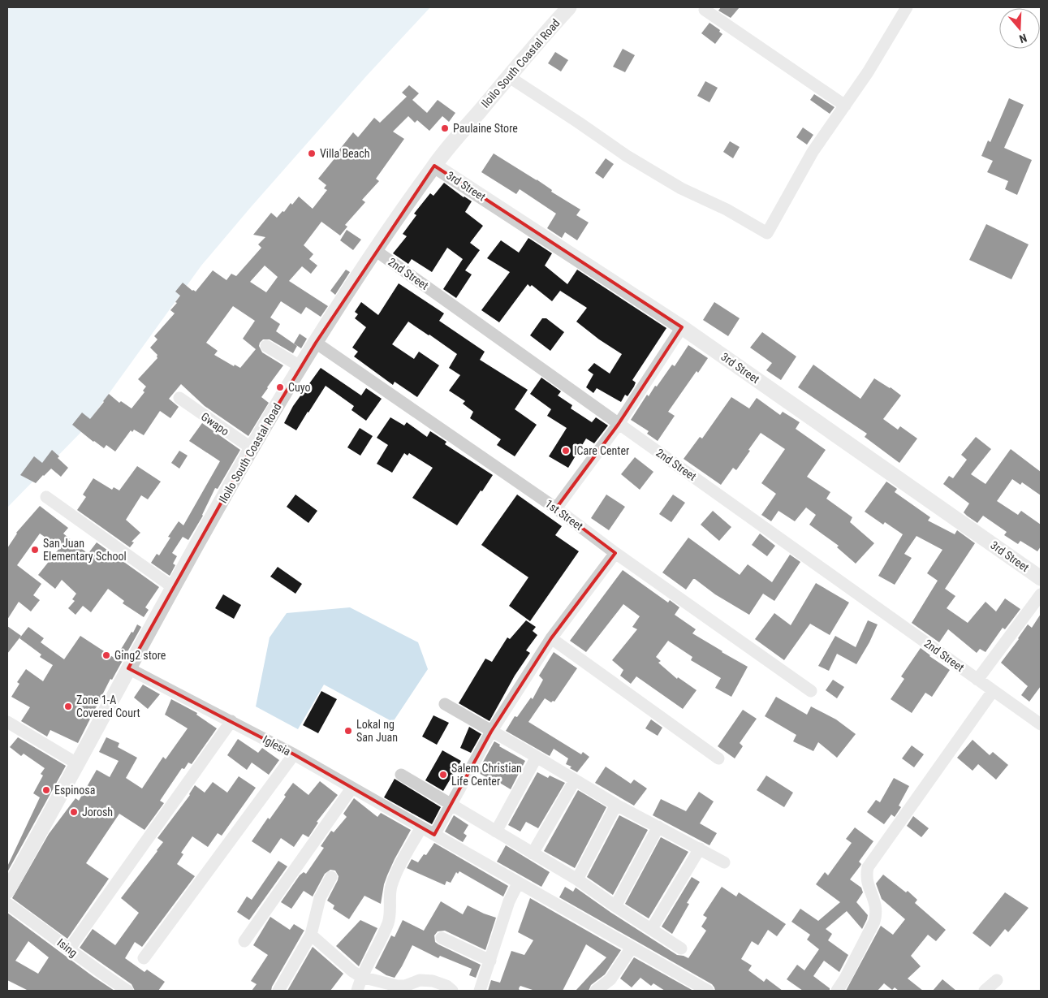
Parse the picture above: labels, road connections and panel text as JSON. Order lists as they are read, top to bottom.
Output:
{
  "streets": {
    "street": [
      "Iloilo South Coastal Road",
      "3rd Street",
      "2nd Street",
      "Gwapo",
      "1st Street",
      "Iglesia",
      "Ising"
    ]
  },
  "crossings": [
    ["Iloilo South Coastal Road", "3rd Street"],
    ["Iloilo South Coastal Road", "2nd Street"],
    ["Iloilo South Coastal Road", "Gwapo"],
    ["Iloilo South Coastal Road", "1st Street"],
    ["Iloilo South Coastal Road", "Iglesia"]
  ],
  "places": [
    "Paulaine Store",
    "Villa Beach",
    "Cuyo",
    "ICare Center",
    "San Juan Elementary School",
    "Ging2 store",
    "Zone 1-A Covered Court",
    "Lokal ng San Juan",
    "Salem Christian Life Center",
    "Espinosa",
    "Jorosh"
  ],
  "north": "bottom"
}
